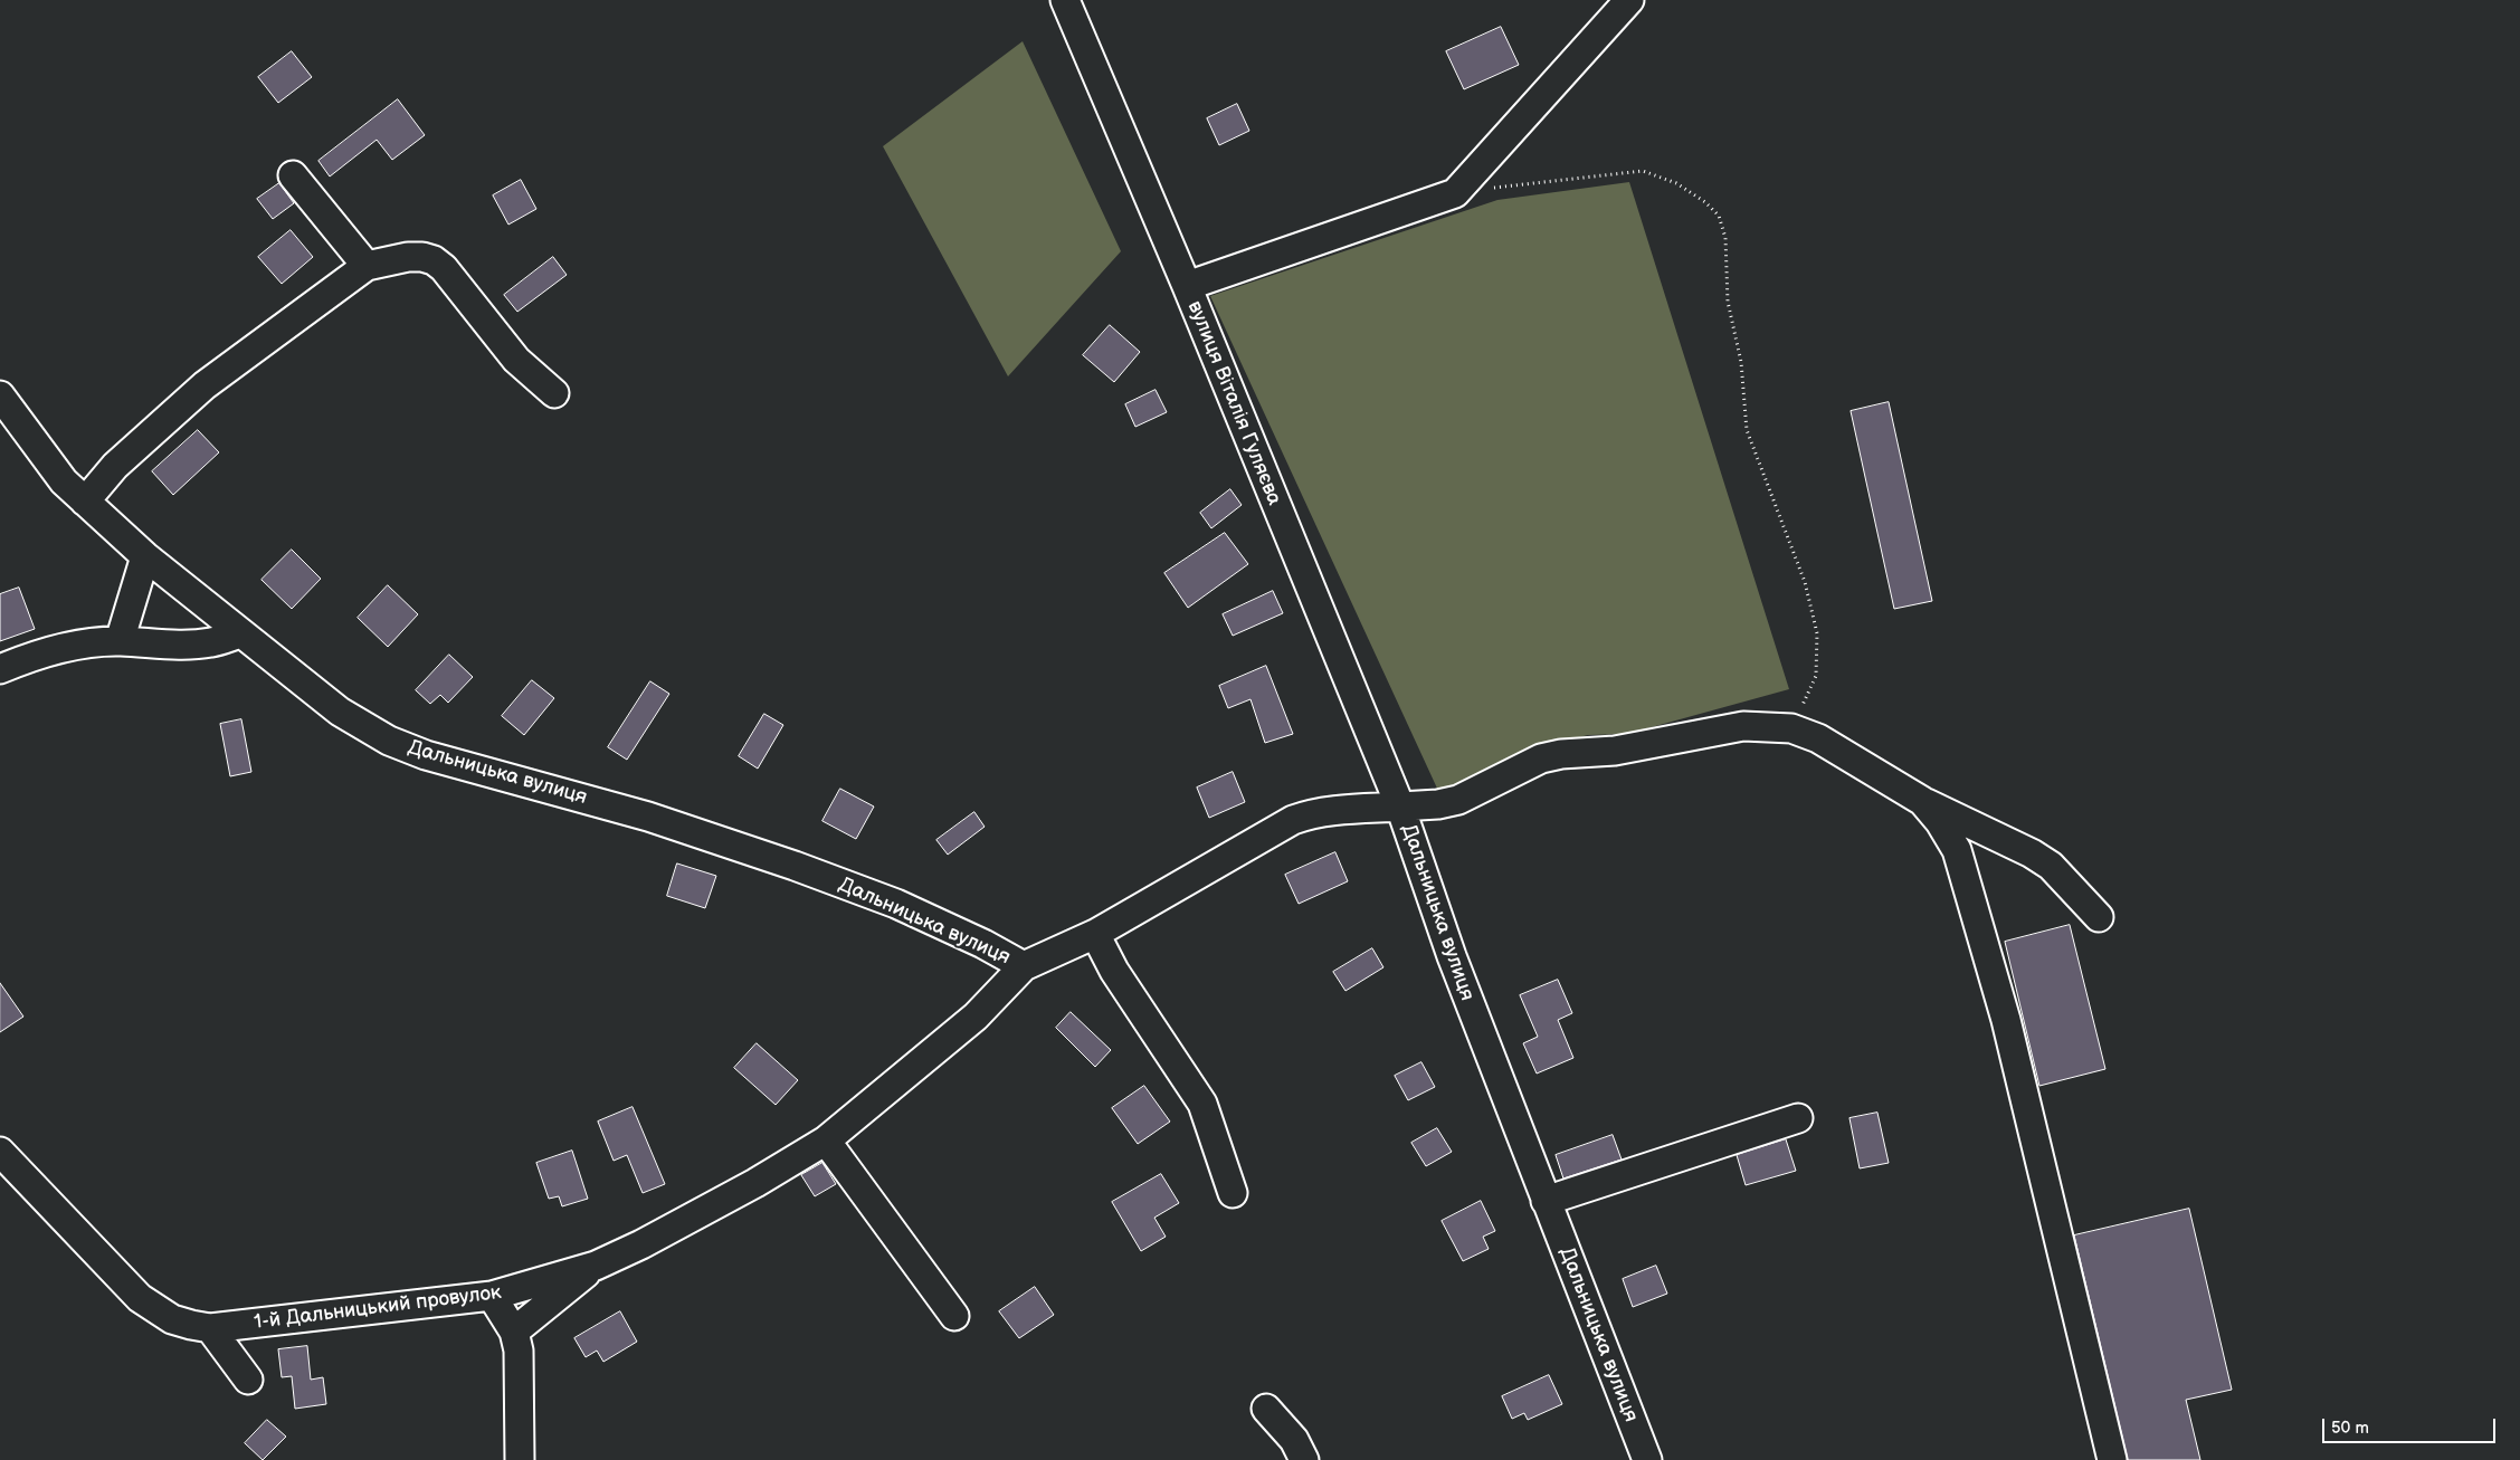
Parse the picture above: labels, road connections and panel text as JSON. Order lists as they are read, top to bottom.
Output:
{
  "streets": {
    "street": ["вулиця Віталія Гуляєва", "Дальницька вулиця", "1-й Дальницький провулок"]
  },
  "crossings": [
    ["вулиця Віталія Гуляєва", "Дальницька вулиця"],
    ["Дальницька вулиця", "1-й Дальницький провулок"]
  ],
  "scale_bar": "50 m"
}
